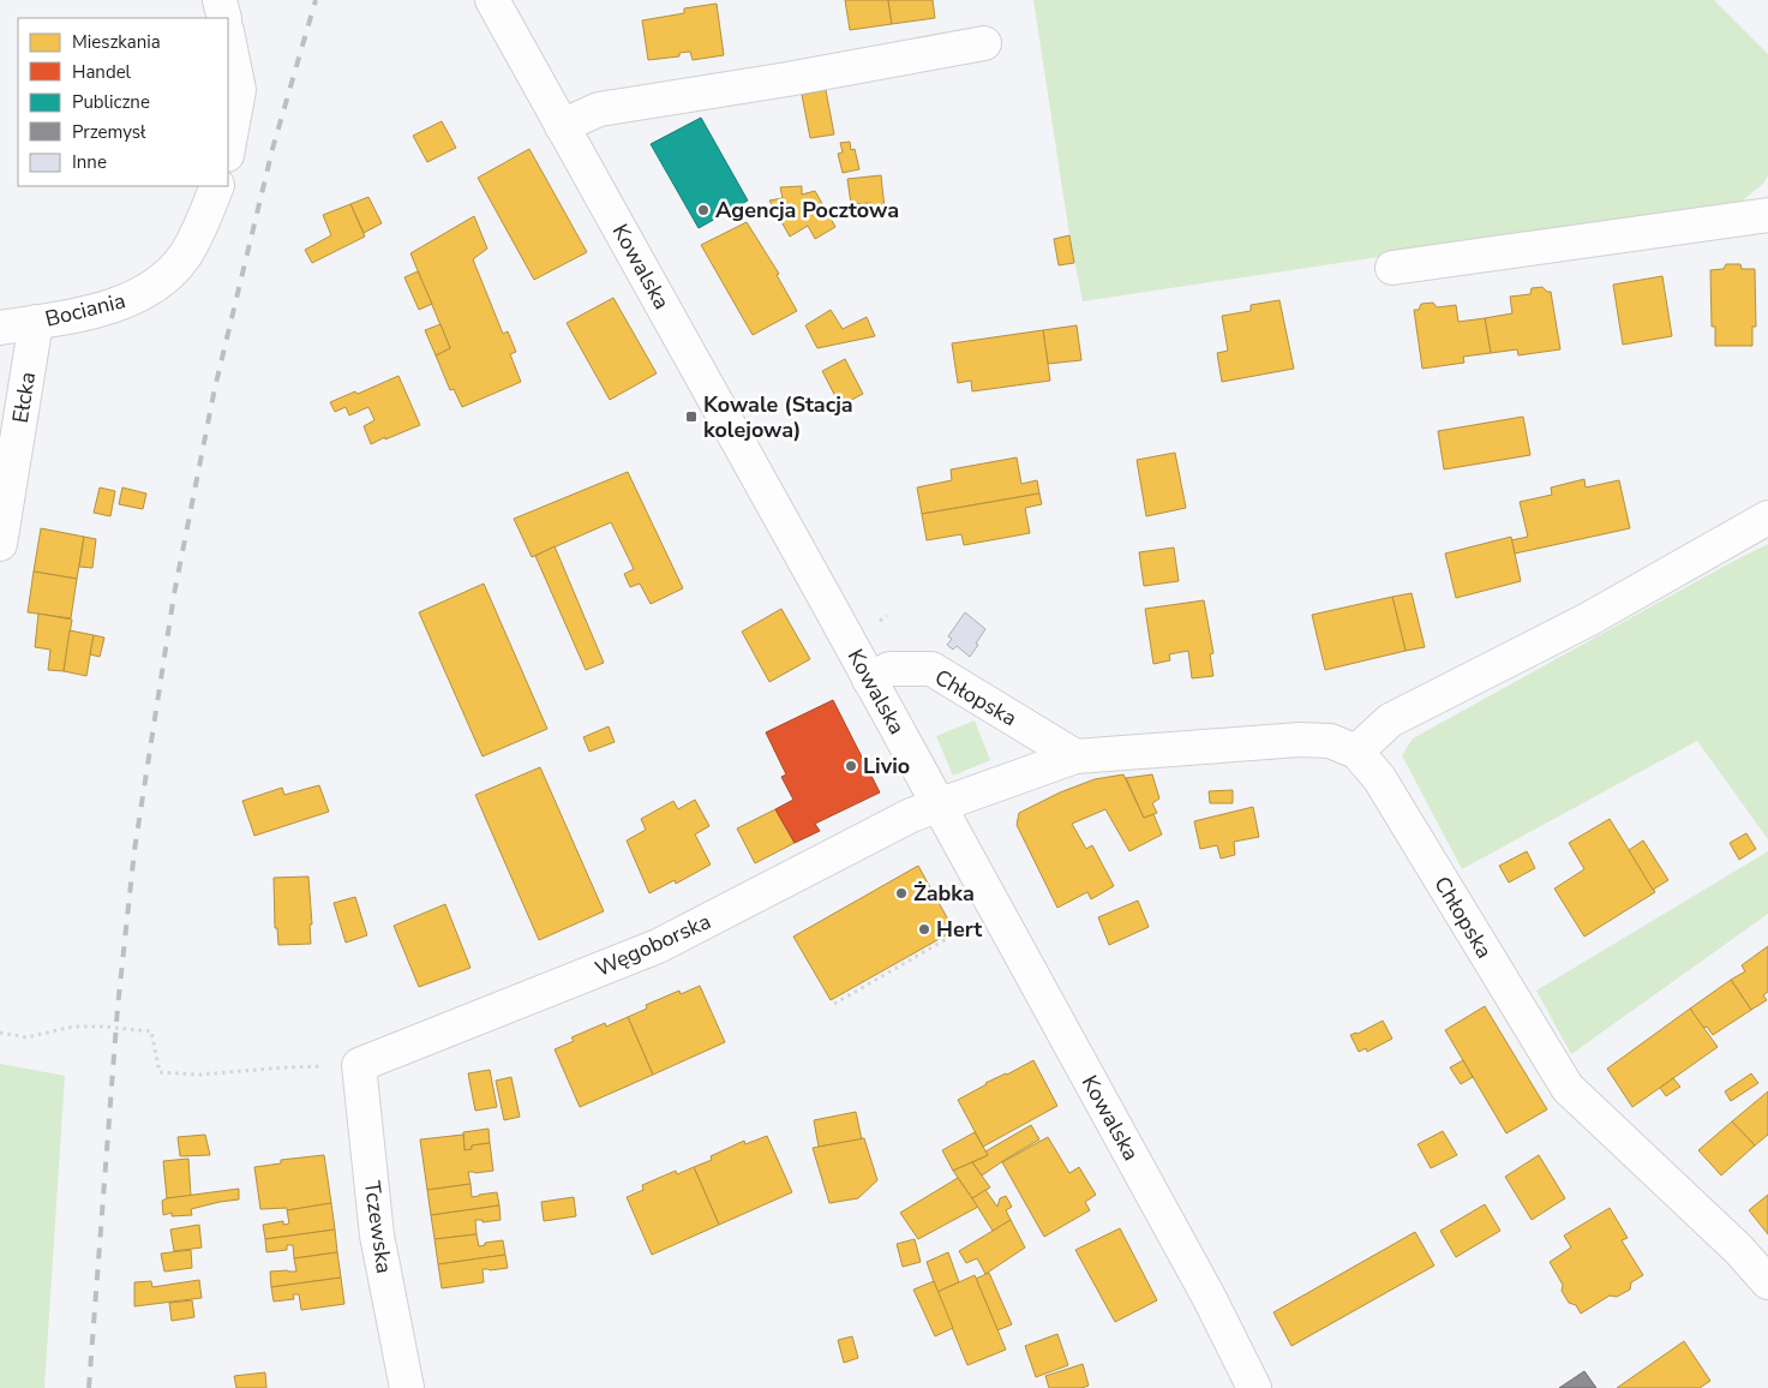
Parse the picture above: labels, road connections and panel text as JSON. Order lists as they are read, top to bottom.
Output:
{
  "streets": {
    "street": [
      "Kowalska",
      "Bociania",
      "Ełcka",
      "Chłopska",
      "Węgoborska",
      "Tczewska"
    ]
  },
  "crossings": [
    ["Kowalska", "Chłopska"],
    ["Kowalska", "Węgoborska"],
    ["Bociania", "Ełcka"],
    ["Chłopska", "Węgoborska"],
    ["Węgoborska", "Tczewska"]
  ],
  "places": {
    "other": [
      "Agencja Pocztowa",
      "Livio",
      "Żabka",
      "Hert"
    ],
    "transit": ["Kowale (Stacja kolejowa)"]
  },
  "legend": [
    "Mieszkania",
    "Handel",
    "Publiczne",
    "Przemysł",
    "Inne"
  ]
}
